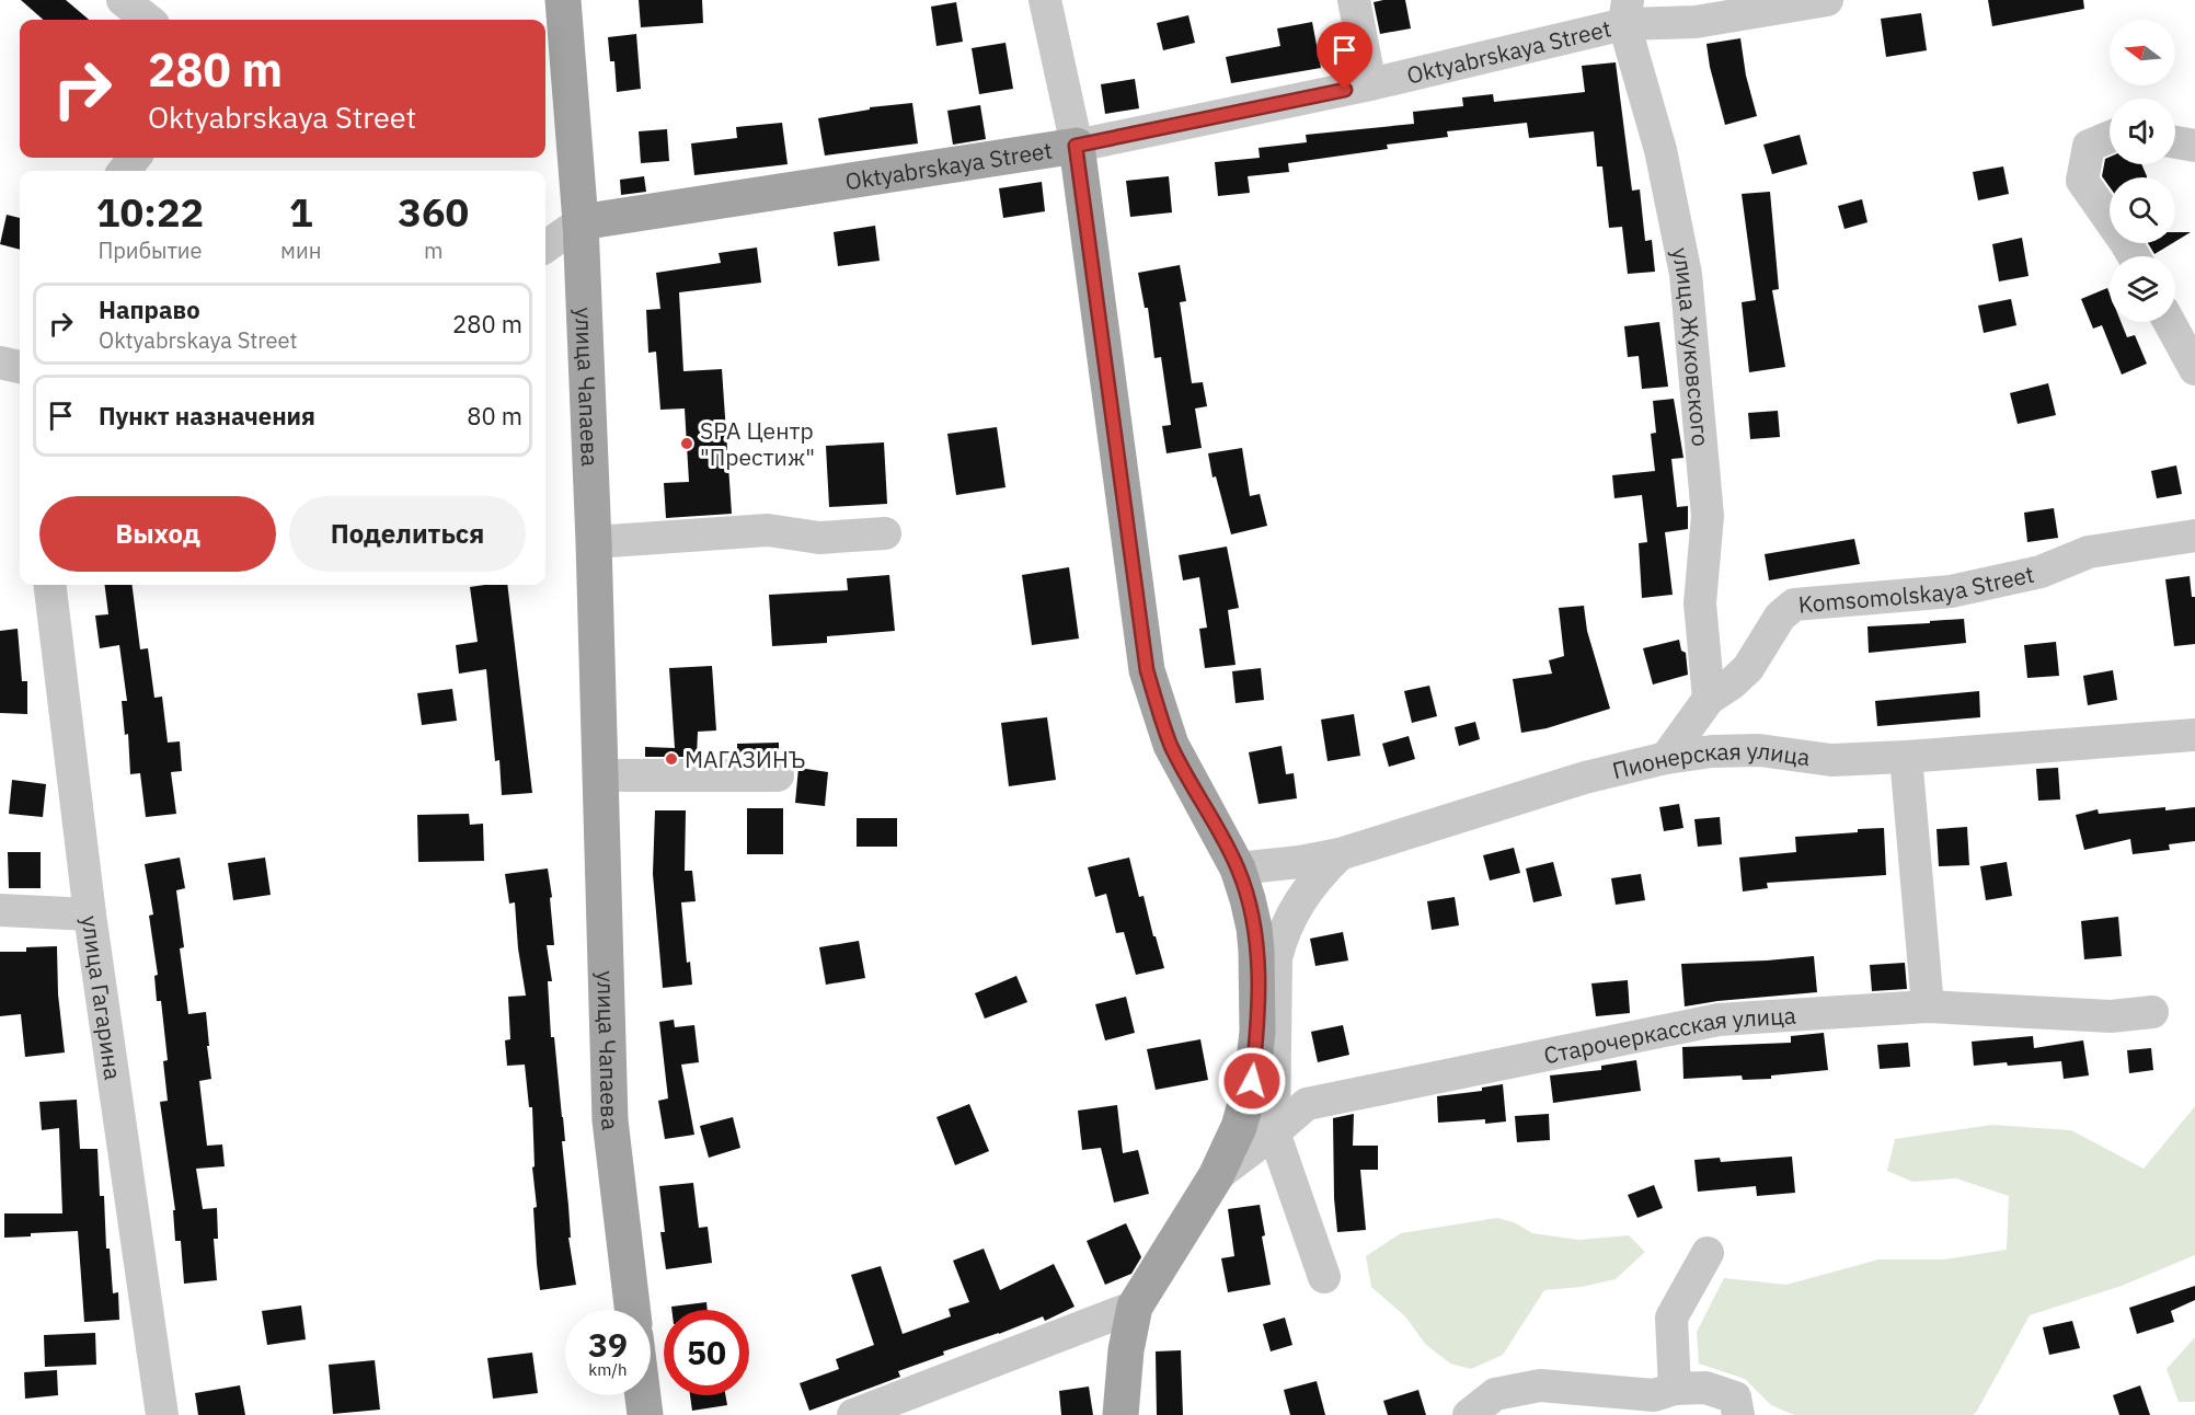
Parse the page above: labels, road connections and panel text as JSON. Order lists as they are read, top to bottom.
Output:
{
  "streets": {
    "main road": ["Oktyabrskaya Street", "улица Чапаева"],
    "street": [
      "улица Жуковского",
      "Komsomolskaya Street",
      "Пионерская улица",
      "улица Гагарина",
      "Старочеркасская улица"
    ]
  },
  "crossings": [
    ["Oktyabrskaya Street", "улица Жуковского"],
    ["Oktyabrskaya Street", "улица Чапаева"],
    ["улица Жуковского", "Komsomolskaya Street"],
    ["Komsomolskaya Street", "Пионерская улица"]
  ],
  "places": ["SPA Центр \"Престиж\"", "МАГАЗИНЪ"],
  "north": "left",
  "page": {
    "turn": ["280 m", "Oktyabrskaya Street"],
    "eta": [
      "10:22",
      "Прибытие",
      "1",
      "мин",
      "360",
      "m"
    ],
    "list": [
      {
        "name": "Направо",
        "note": "Oktyabrskaya Street",
        "value": "280 m"
      },
      {
        "name": "Пункт назначения",
        "value": "80 m"
      }
    ],
    "buttons": ["Выход", "Поделиться"],
    "speed": "39 km/h",
    "limit": "50"
  }
}
